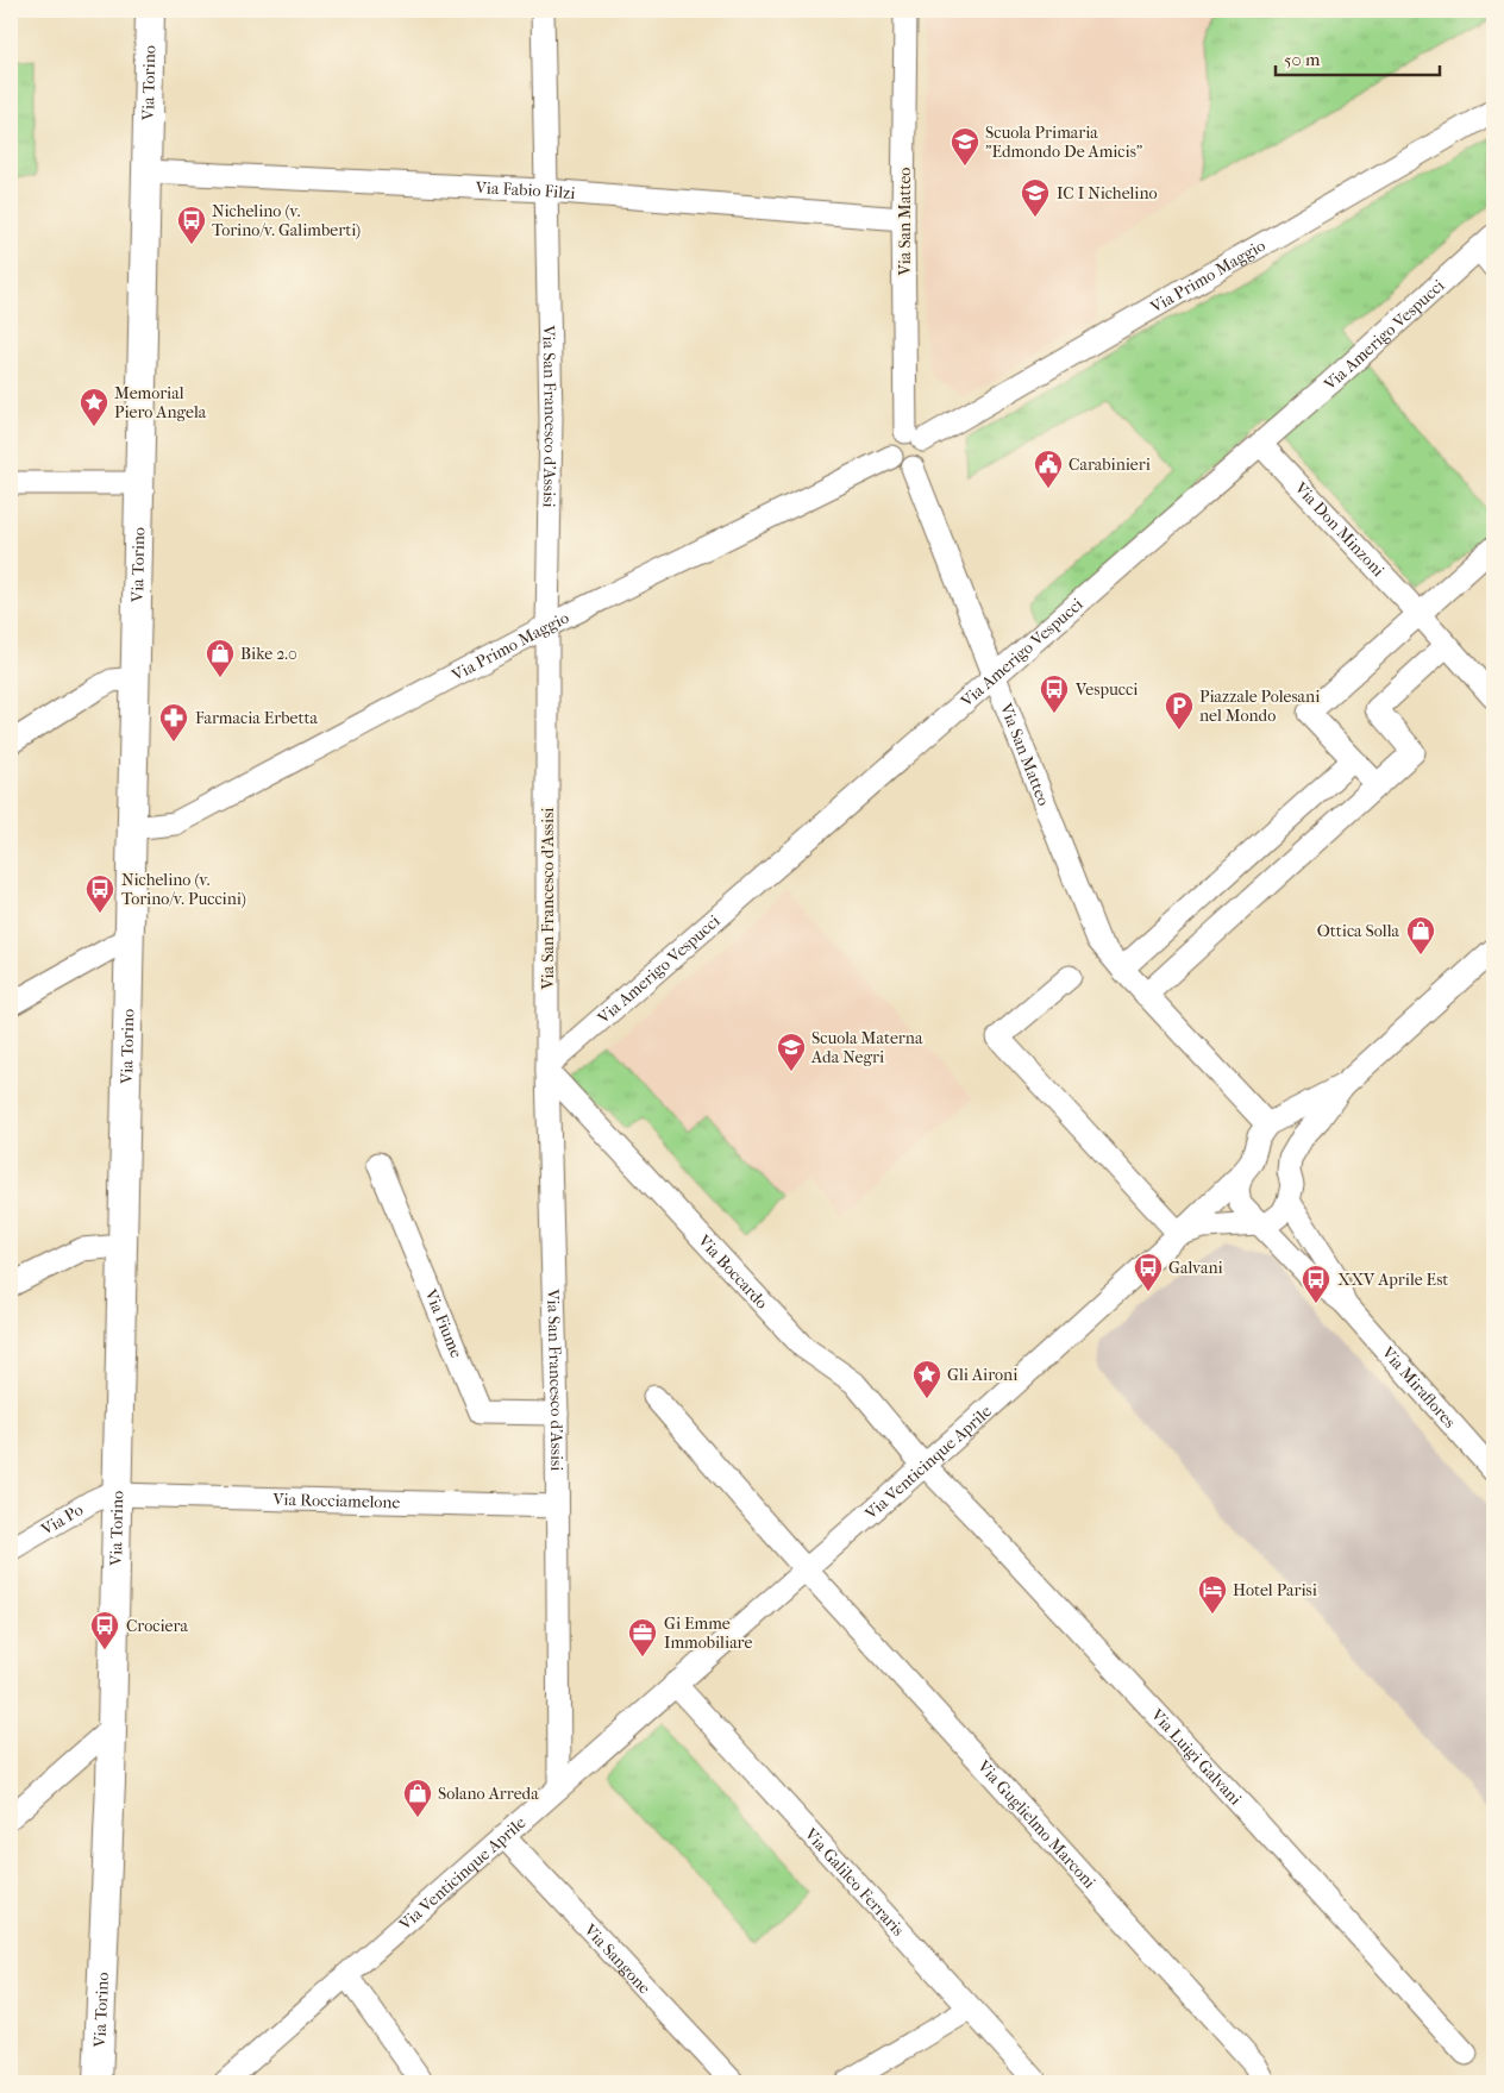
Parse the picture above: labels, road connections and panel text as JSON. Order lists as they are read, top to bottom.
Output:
{
  "streets": {
    "main road": ["Via Torino"],
    "street": [
      "Via Fabio Filzi",
      "Via San Matteo",
      "Via Primo Maggio",
      "Via Amerigo Vespucci",
      "Via San Francesco d'Assisi",
      "Via Don Minzoni",
      "Via Boccardo",
      "Via Fiume",
      "Via Miraflores",
      "Via Venticinque Aprile",
      "Via Rocciamelone",
      "Via Po",
      "Via Luigi Galvani",
      "Via Guglielmo Marconi",
      "Via Galileo Ferraris",
      "Via Sangone"
    ]
  },
  "crossings": [
    ["Via Torino", "Via Fabio Filzi"],
    ["Via Torino", "Via Primo Maggio"],
    ["Via Torino", "Via Rocciamelone"],
    ["Via Torino", "Via Po"],
    ["Via Fabio Filzi", "Via San Matteo"],
    ["Via Fabio Filzi", "Via San Francesco d'Assisi"],
    ["Via San Matteo", "Via Primo Maggio"],
    ["Via San Matteo", "Via Amerigo Vespucci"],
    ["Via Primo Maggio", "Via San Francesco d'Assisi"],
    ["Via Amerigo Vespucci", "Via San Francesco d'Assisi"],
    ["Via Amerigo Vespucci", "Via Don Minzoni"],
    ["Via Amerigo Vespucci", "Via Boccardo"],
    ["Via San Francesco d'Assisi", "Via Boccardo"],
    ["Via San Francesco d'Assisi", "Via Fiume"],
    ["Via San Francesco d'Assisi", "Via Venticinque Aprile"],
    ["Via San Francesco d'Assisi", "Via Rocciamelone"],
    ["Via Boccardo", "Via Venticinque Aprile"],
    ["Via Boccardo", "Via Luigi Galvani"],
    ["Via Miraflores", "Via Venticinque Aprile"],
    ["Via Venticinque Aprile", "Via Luigi Galvani"],
    ["Via Venticinque Aprile", "Via Guglielmo Marconi"],
    ["Via Venticinque Aprile", "Via Galileo Ferraris"],
    ["Via Venticinque Aprile", "Via Sangone"],
    ["Via Rocciamelone", "Via Po"]
  ],
  "places": {
    "school or university": ["Scuola Primaria \"Edmondo De Amicis\"", "IC I Nichelino", "Scuola Materna Ada Negri"],
    "bus stop": [
      "Nichelino (v. Torino/v. Galimberti)",
      "Vespucci",
      "Nichelino (v. Torino/v. Puccini)",
      "Galvani",
      "XXV Aprile Est",
      "Crociera"
    ],
    "place": ["Memorial Piero Angela", "Gli Aironi"],
    "public building": ["Carabinieri"],
    "shop": ["Bike 2.0", "Ottica Solla", "Solano Arreda"],
    "parking": ["Piazzale Polesani nel Mondo"],
    "pharmacy": ["Farmacia Erbetta"],
    "hotel": ["Hotel Parisi"],
    "office": ["Gi Emme Immobiliare"]
  },
  "scale_bar": "50 m"
}
